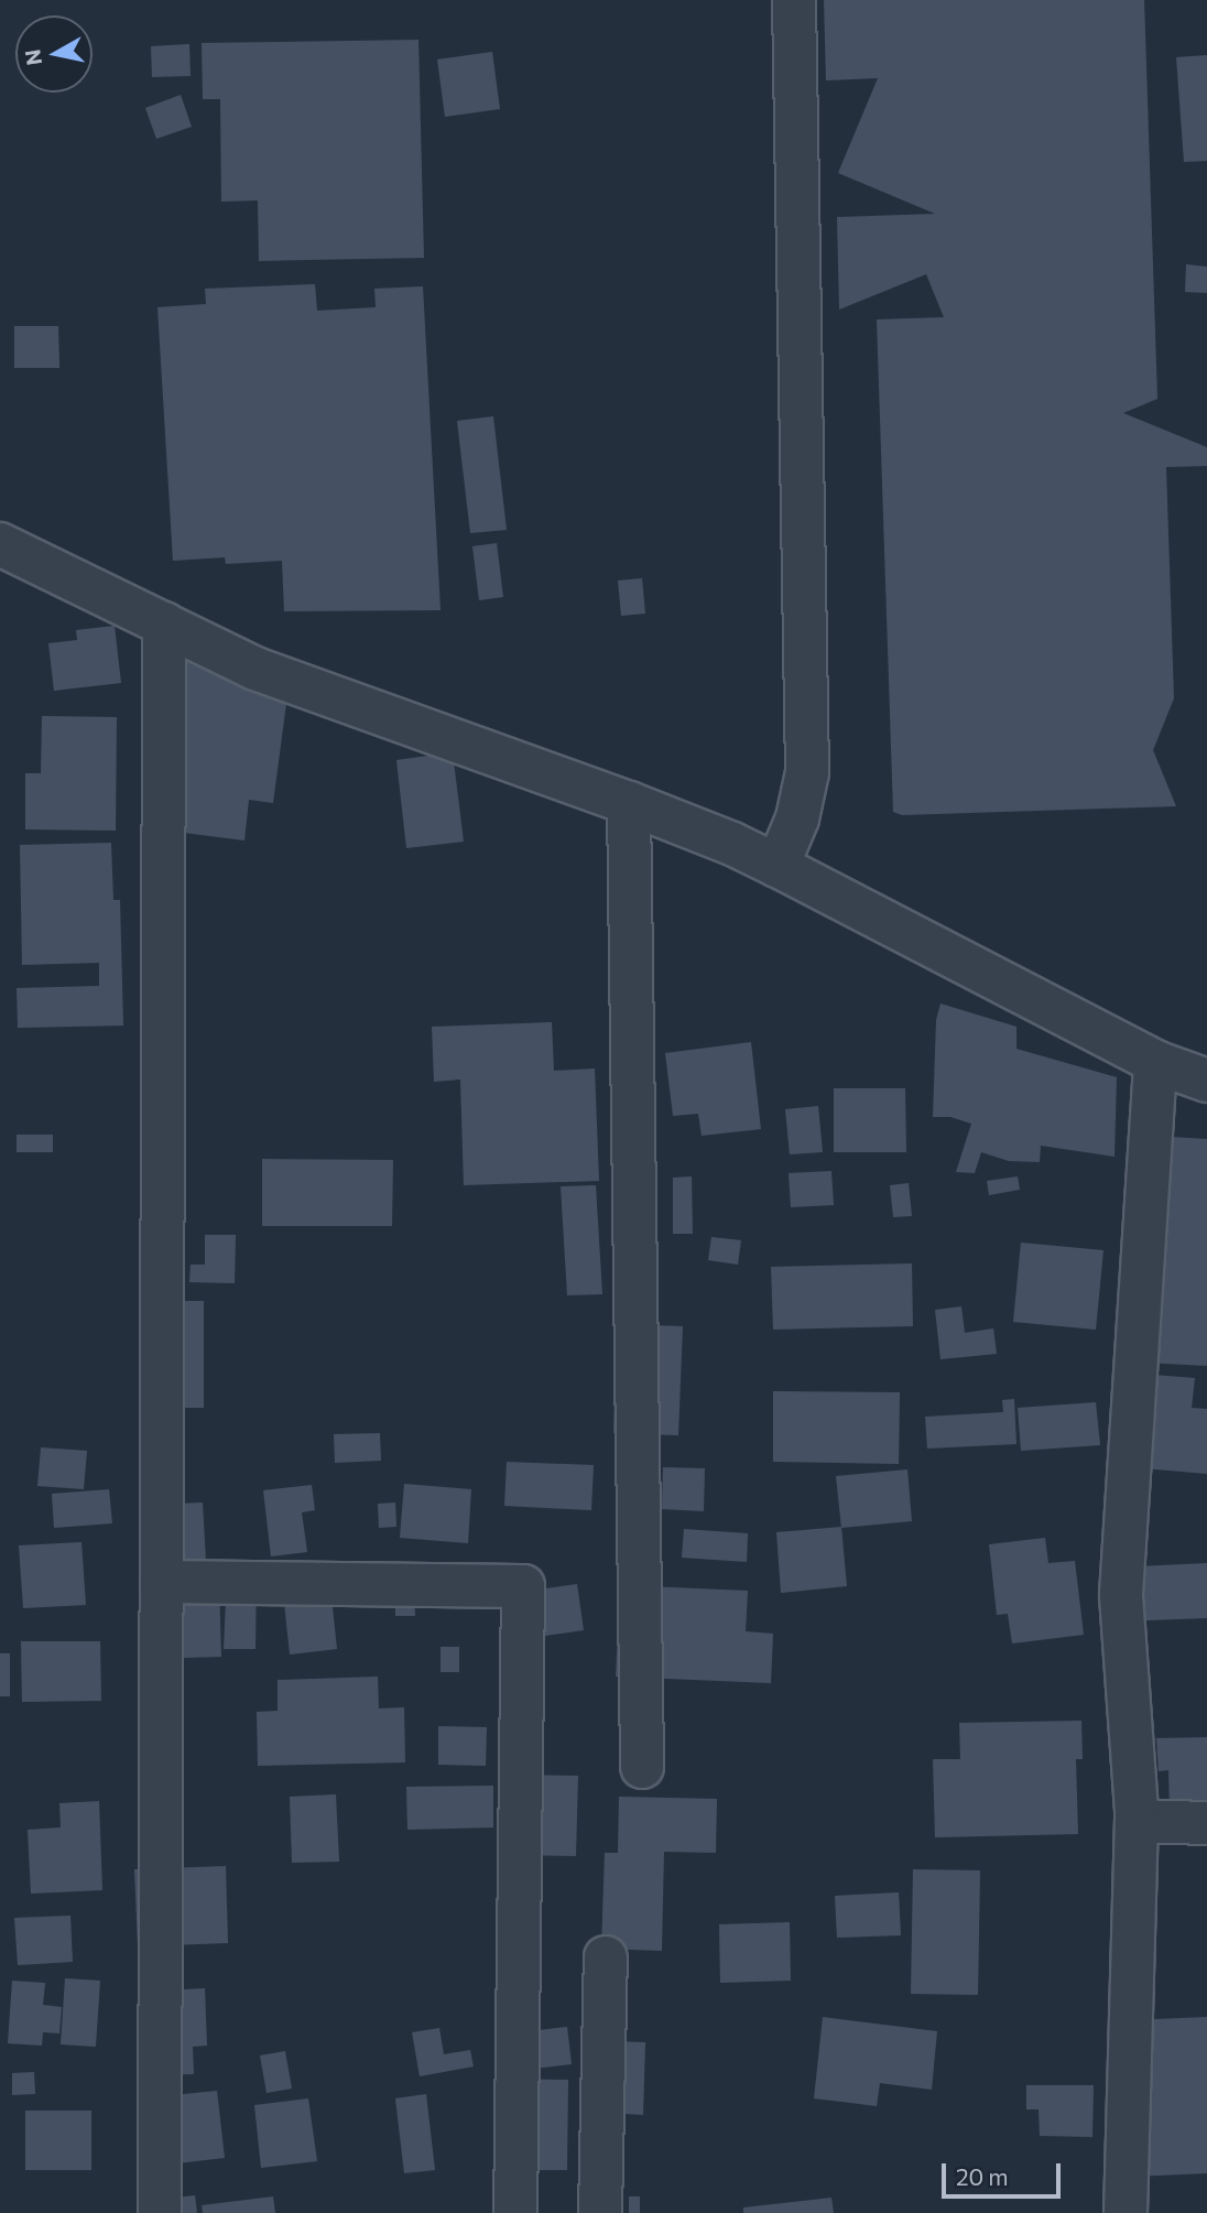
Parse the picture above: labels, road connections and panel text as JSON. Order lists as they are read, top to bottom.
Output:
{
  "scale_bar": "20 m",
  "north": "left"
}
